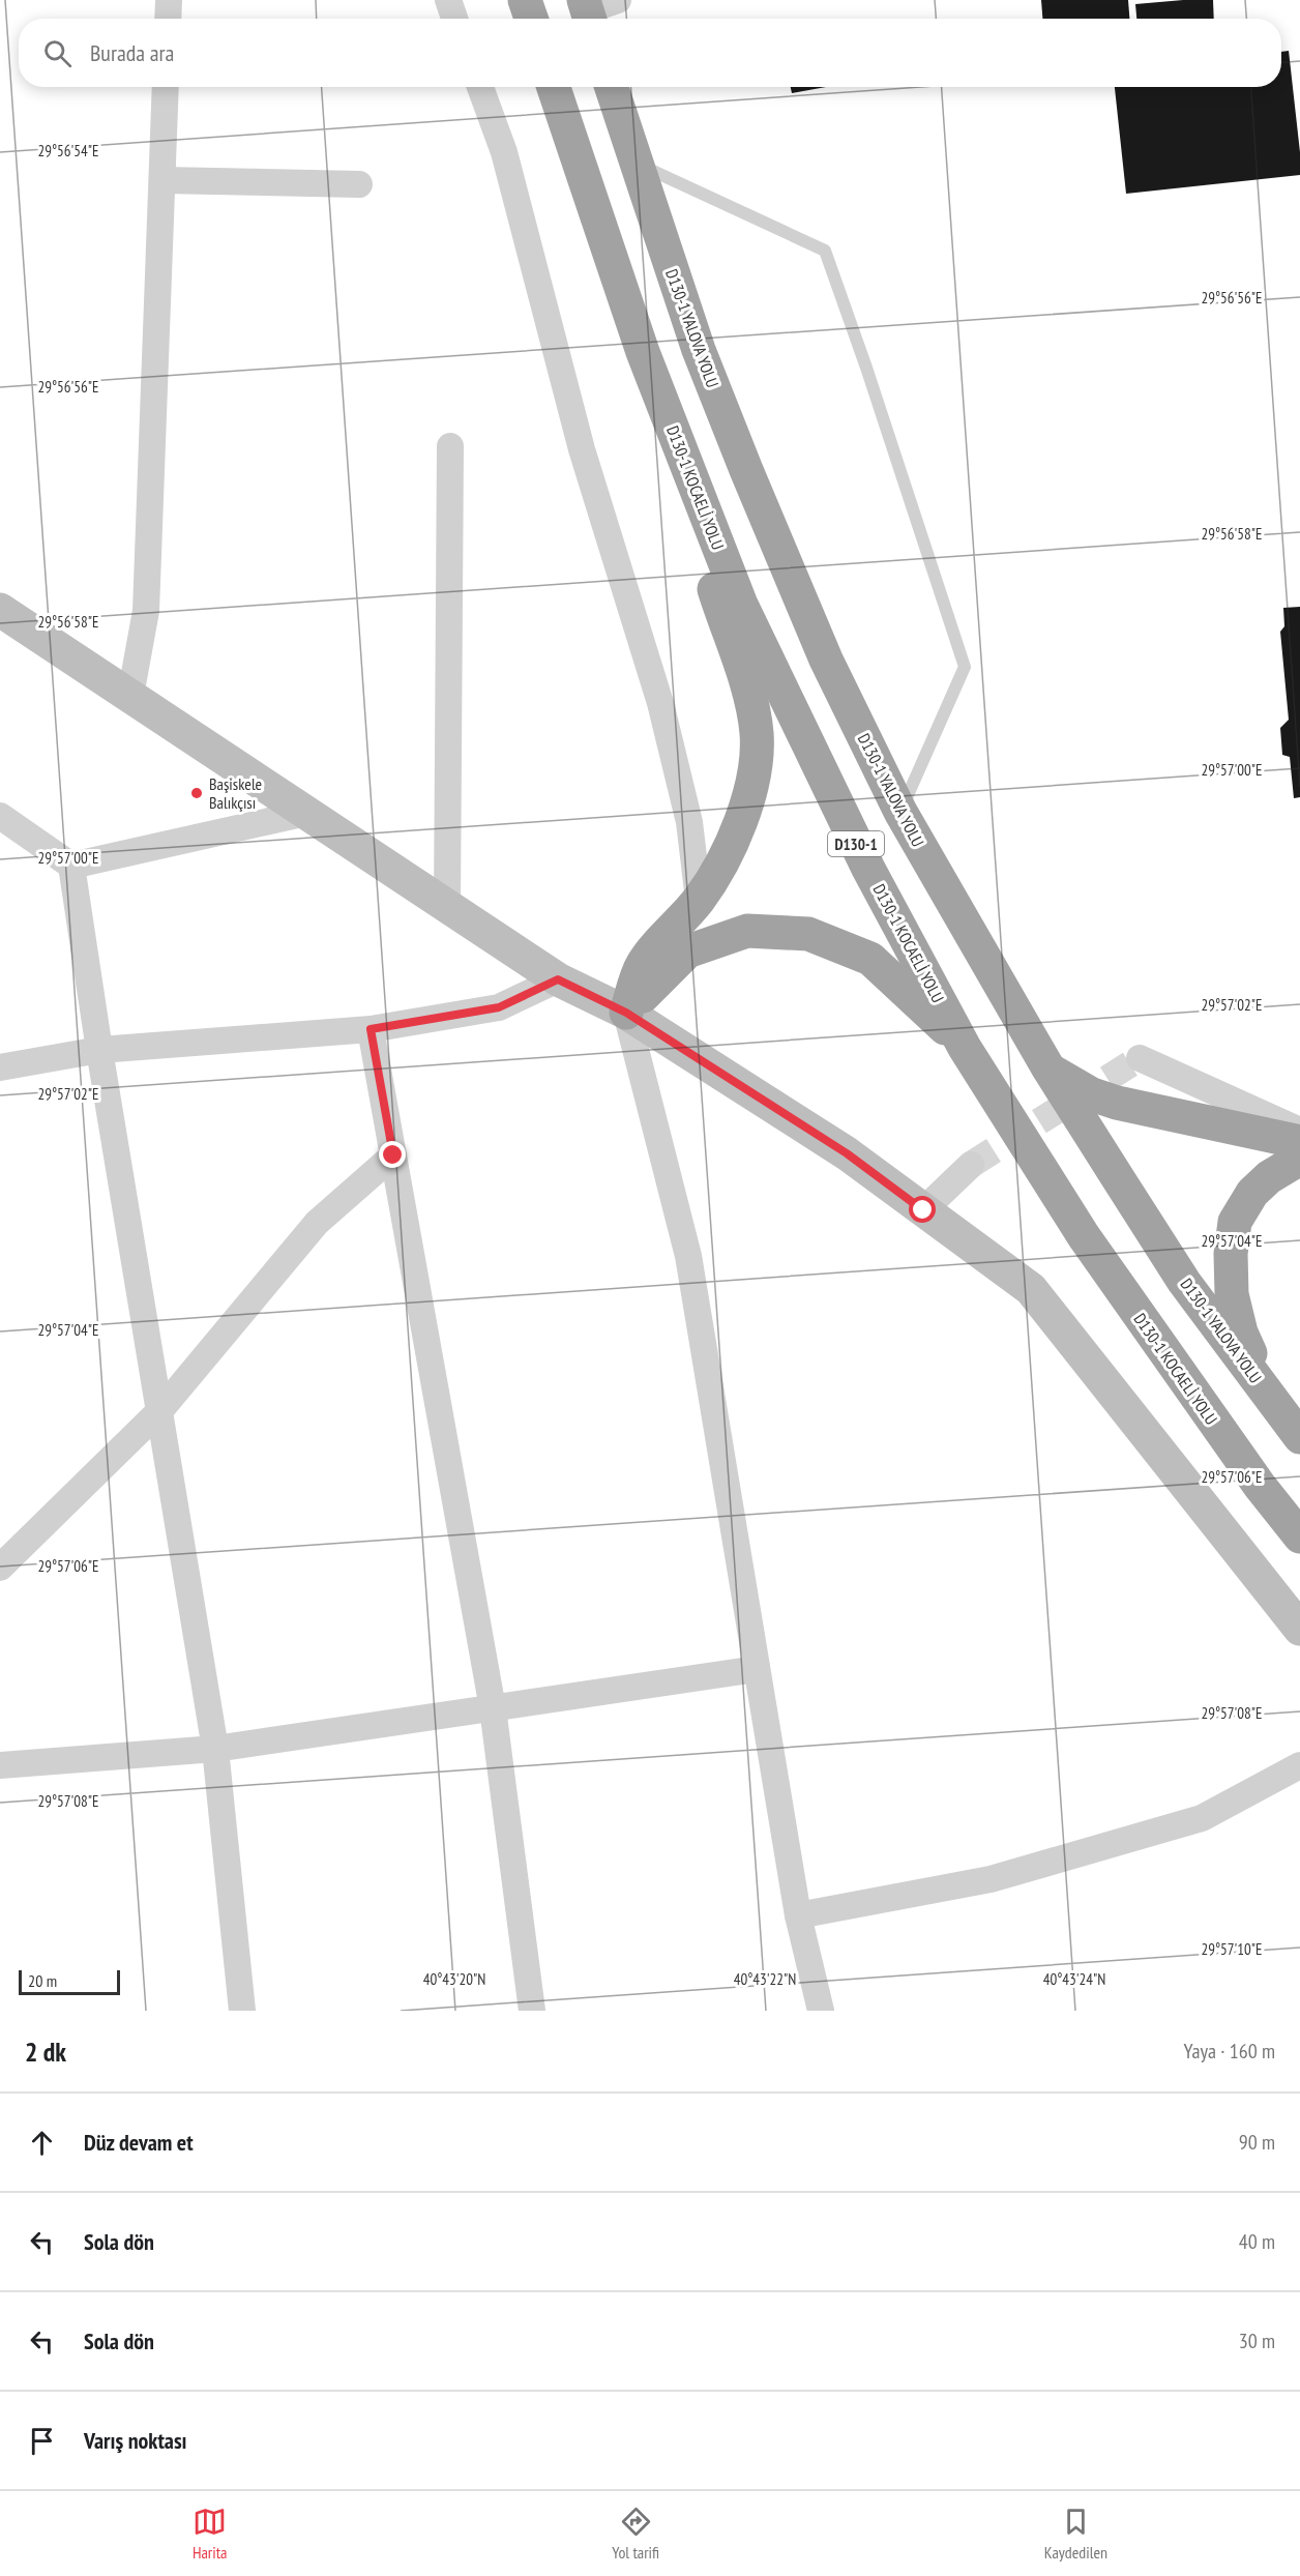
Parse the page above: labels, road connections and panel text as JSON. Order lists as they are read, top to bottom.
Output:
{
  "streets": {
    "highway": ["D130-1 YALOVA YOLU", "D130-1 KOCAELİ YOLU", "D130-1"]
  },
  "places": ["Başiskele Balıkçısı"],
  "scale_bar": "20 m",
  "page": {
    "search": "Burada ara",
    "scale": "20 m",
    "heading": ["2 dk", "Yaya · 160 m"],
    "list": [
      ["Düz devam et", "90 m"],
      ["Sola dön", "40 m"],
      ["Sola dön", "30 m"],
      "Varış noktası"
    ],
    "nav": ["Harita", "Yol tarifi", "Kaydedilen"]
  },
  "coordinates": [
    "29°56'54\"E",
    "29°56'56\"E",
    "29°56'58\"E",
    "29°57'00\"E",
    "29°57'02\"E",
    "29°57'04\"E",
    "29°57'06\"E",
    "29°57'08\"E",
    "29°57'10\"E",
    "40°43'20\"N",
    "40°43'22\"N",
    "40°43'24\"N"
  ]
}
